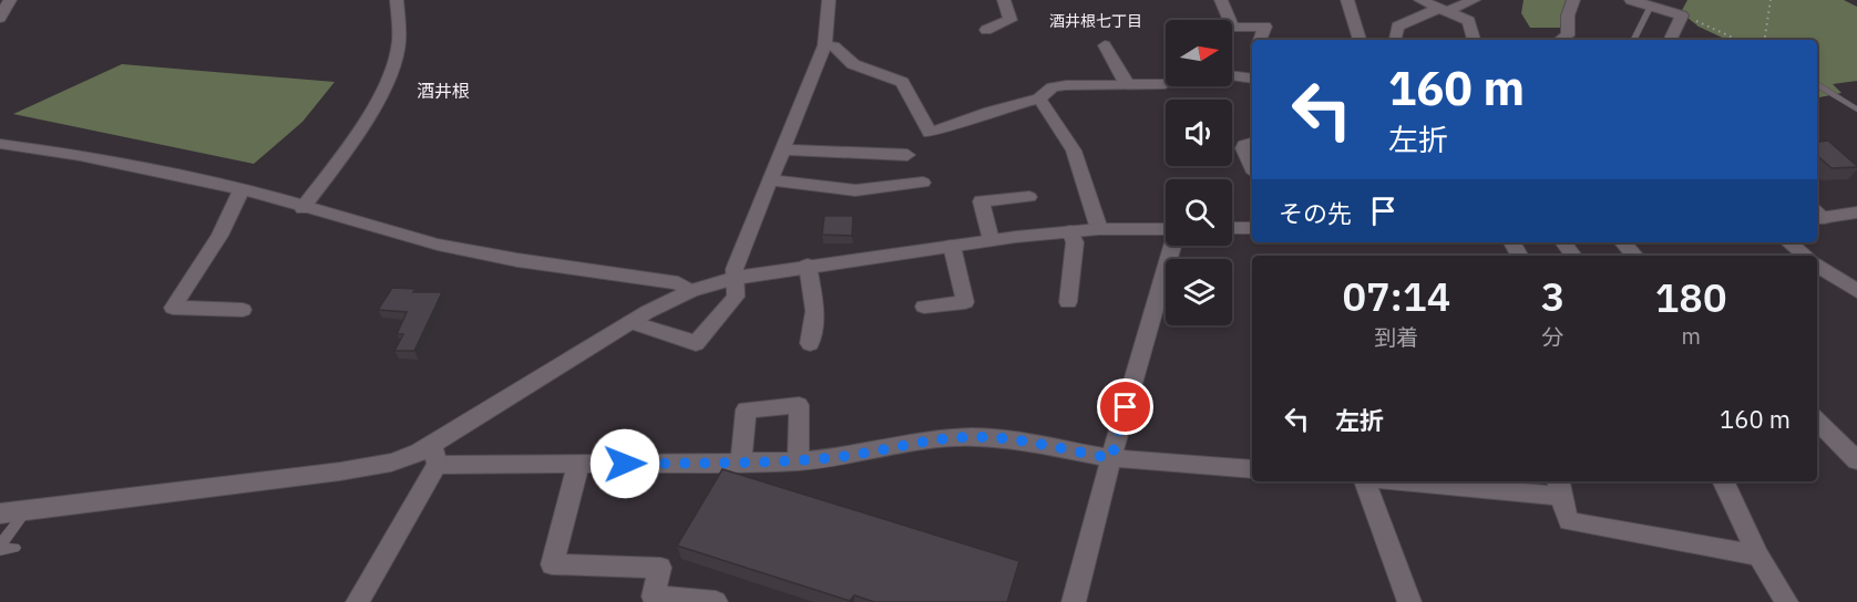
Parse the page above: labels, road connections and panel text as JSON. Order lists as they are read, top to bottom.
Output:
{
  "districts": ["酒井根七丁目", "酒井根"],
  "north": "right",
  "page": {
    "turn": ["160 m", "左折"],
    "then": "その先",
    "eta": [
      "07:14",
      "到着",
      "3",
      "分",
      "180",
      "m"
    ],
    "list": [
      {
        "name": "左折",
        "value": "160 m"
      }
    ]
  }
}
